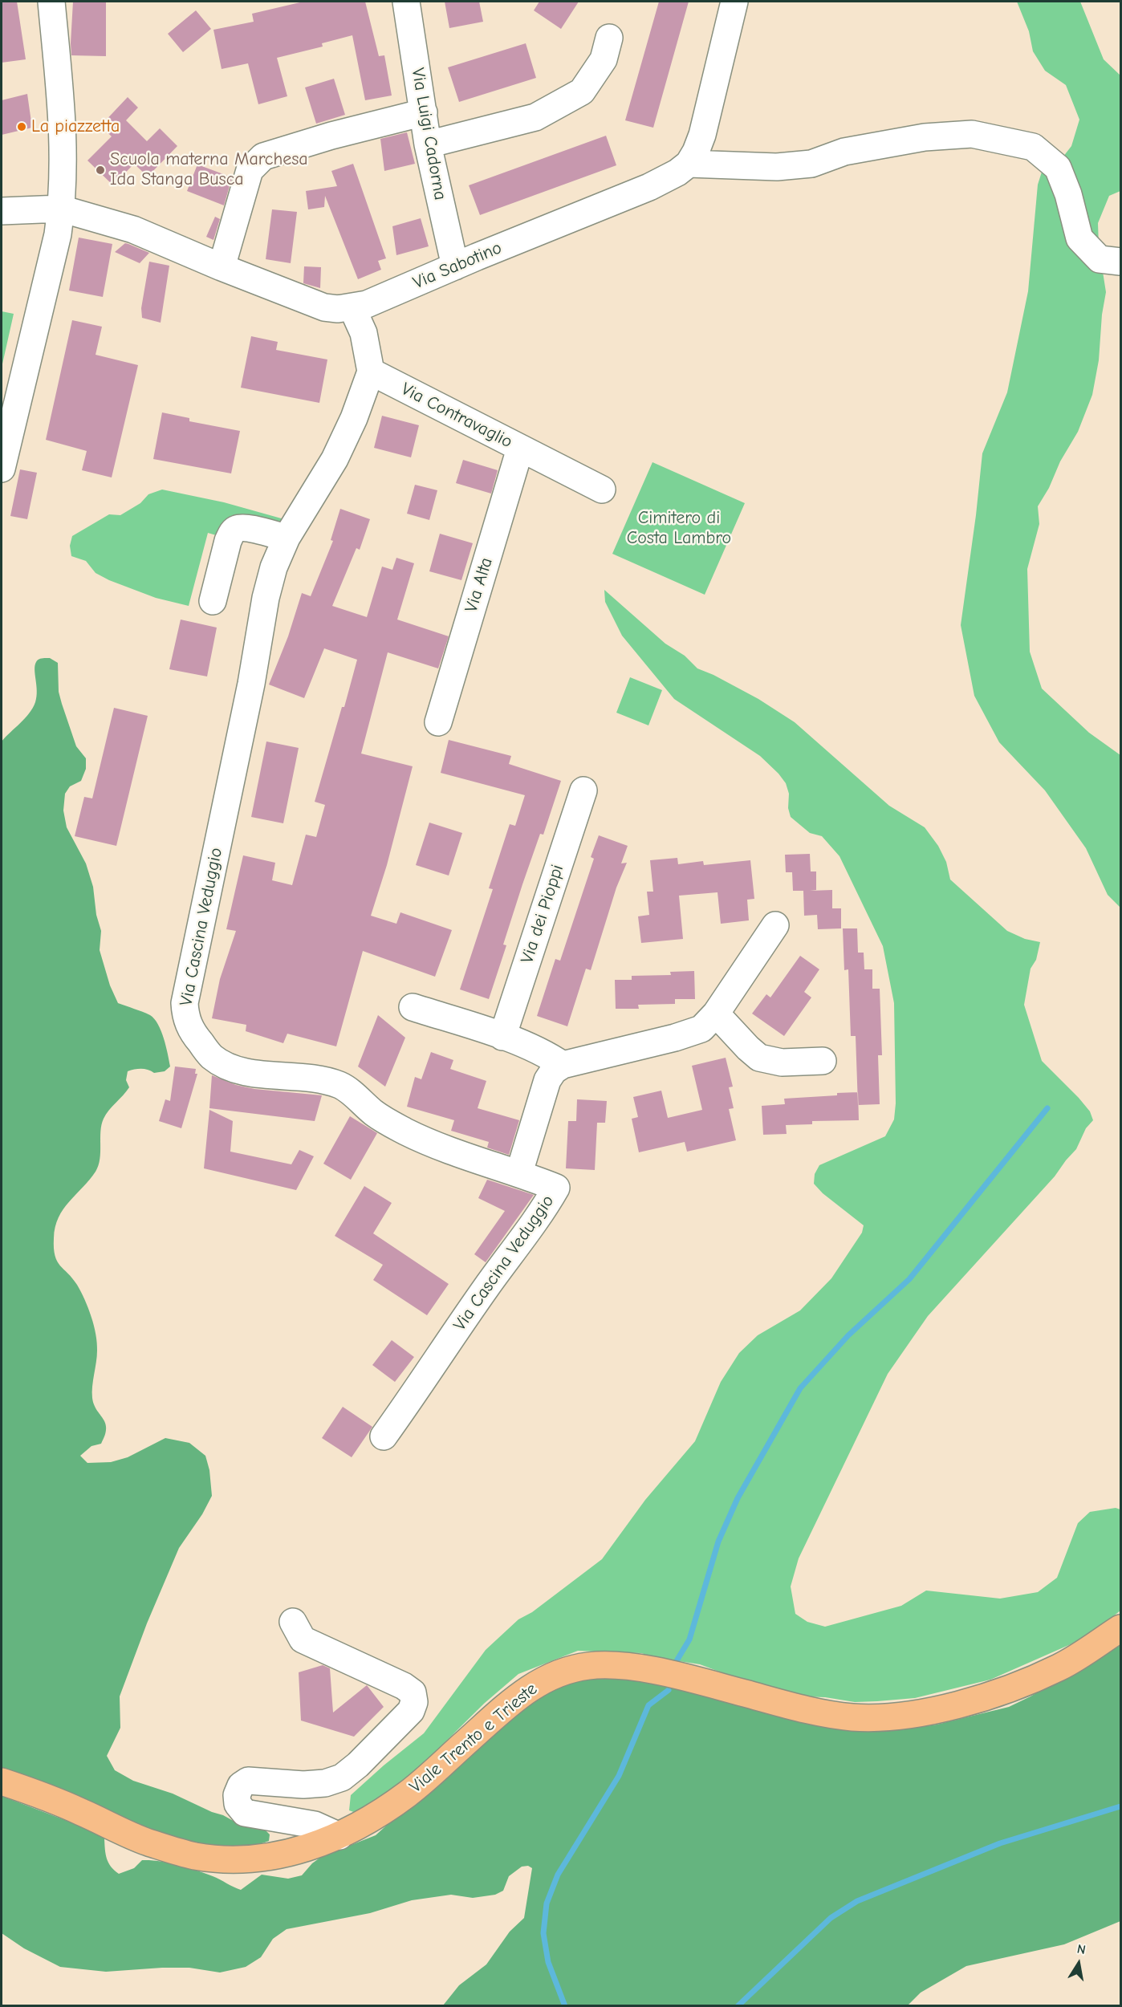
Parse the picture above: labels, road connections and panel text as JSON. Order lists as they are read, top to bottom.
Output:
{
  "streets": {
    "main road": ["Viale Trento e Trieste"],
    "street": [
      "Via Luigi Cadorna",
      "Via Sabotino",
      "Via Contravaglio",
      "Via Alta",
      "Via dei Pioppi",
      "Via Cascina Veduggio"
    ]
  },
  "crossings": [
    ["Via Luigi Cadorna", "Via Sabotino"],
    ["Via Contravaglio", "Via Alta"],
    ["Via Contravaglio", "Via Cascina Veduggio"]
  ],
  "parks": ["Cimitero di Costa Lambro"],
  "places": ["La piazzetta", "Scuola materna Marchesa Ida Stanga Busca"],
  "north": "top"
}
